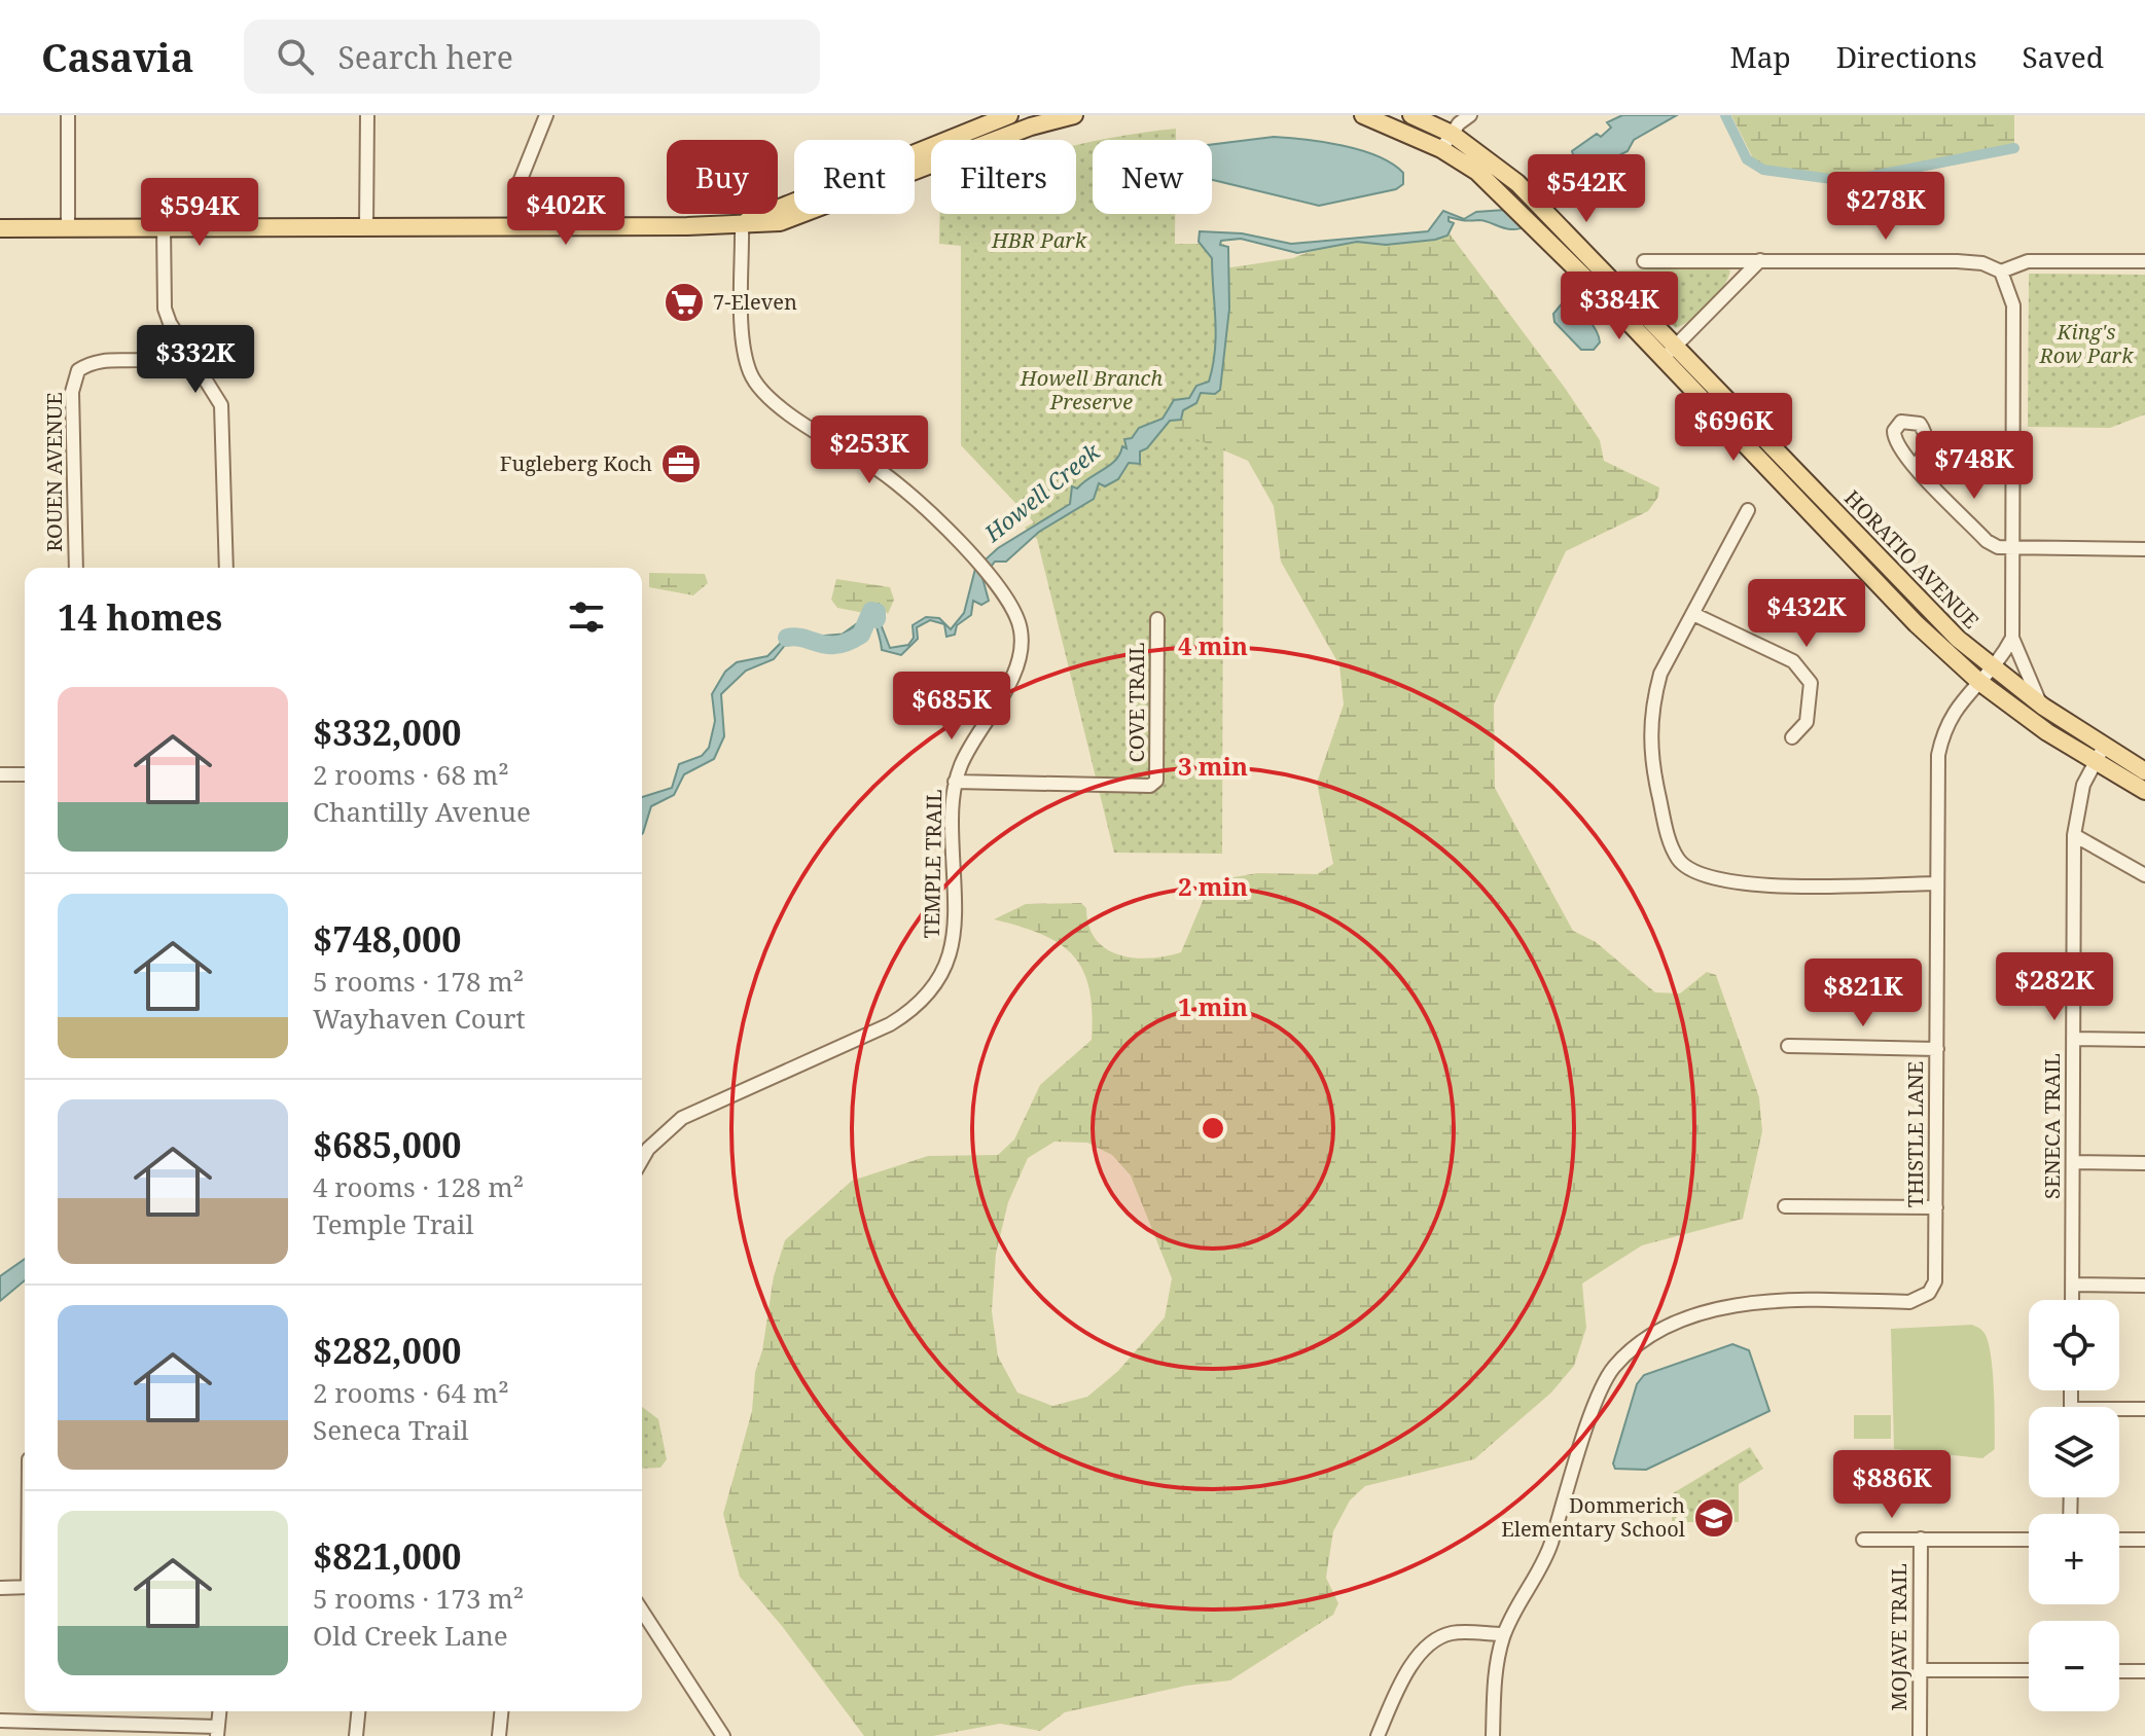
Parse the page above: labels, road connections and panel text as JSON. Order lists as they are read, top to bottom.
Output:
{
  "streets": {
    "main road": ["HORATIO AVENUE"],
    "street": [
      "ROUEN AVENUE",
      "COVE TRAIL",
      "TEMPLE TRAIL",
      "SENECA TRAIL",
      "THISTLE LANE",
      "MOJAVE TRAIL"
    ]
  },
  "crossings": [
    ["HORATIO AVENUE", "SENECA TRAIL"],
    ["HORATIO AVENUE", "THISTLE LANE"],
    ["COVE TRAIL", "TEMPLE TRAIL"]
  ],
  "water": ["Howell Creek"],
  "parks": ["HBR Park", "King's Row Park", "Howell Branch Preserve"],
  "places": {
    "supermarket": ["7-Eleven"],
    "office": ["Fugleberg Koch"],
    "school or university": ["Dommerich Elementary School"]
  },
  "page": {
    "header": "Casavia",
    "search": "Search here",
    "nav": ["Map", "Directions", "Saved"],
    "chip": [
      "Buy",
      "Rent",
      "Filters",
      "New"
    ],
    "price": [
      "$542K",
      "$278K",
      "$402K",
      "$594K",
      "$384K",
      "$332K",
      "$696K",
      "$253K",
      "$748K",
      "$432K",
      "$685K",
      "$282K",
      "$821K",
      "$886K"
    ],
    "heading": "14 homes",
    "list": [
      {
        "name": "$332,000",
        "note": "2 rooms · 68 m² · Chantilly Avenue"
      },
      {
        "name": "$748,000",
        "note": "5 rooms · 178 m² · Wayhaven Court"
      },
      {
        "name": "$685,000",
        "note": "4 rooms · 128 m² · Temple Trail"
      },
      {
        "name": "$282,000",
        "note": "2 rooms · 64 m² · Seneca Trail"
      },
      {
        "name": "$821,000",
        "note": "5 rooms · 173 m² · Old Creek Lane"
      }
    ],
    "map_buttons": ["+", "−"]
  },
  "rings": [
    "4 min",
    "3 min",
    "2 min",
    "1 min"
  ]
}
